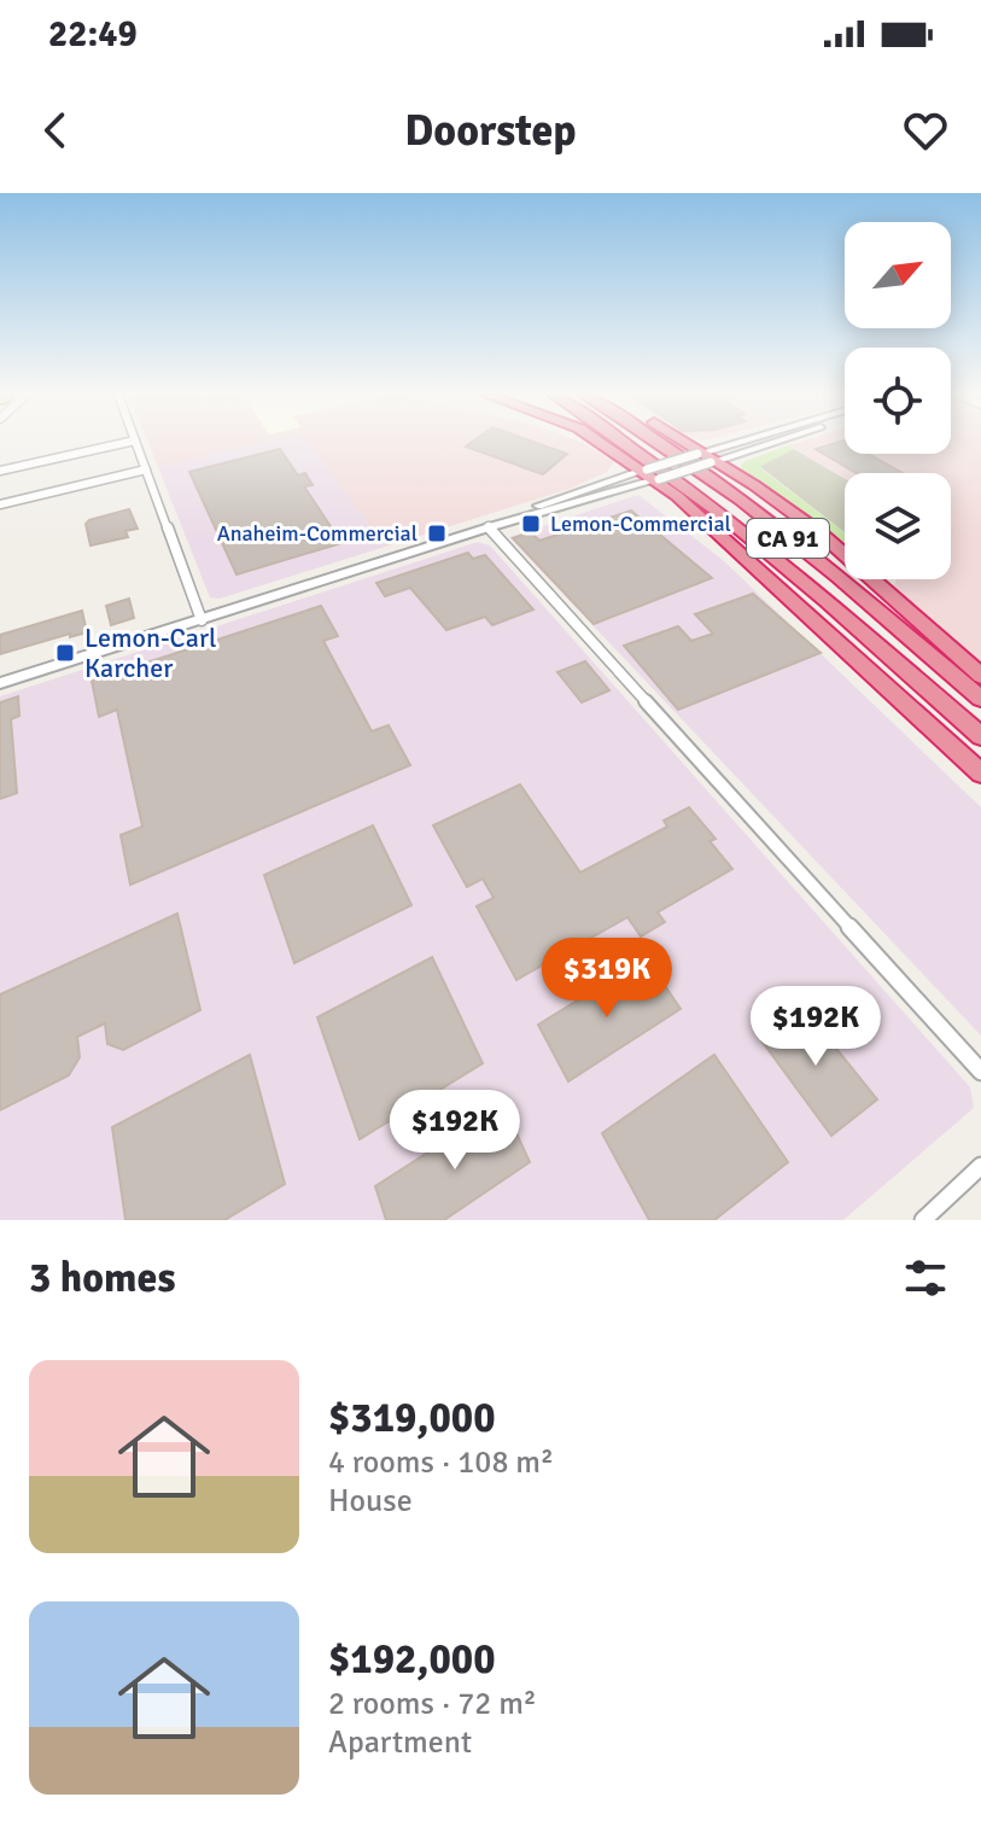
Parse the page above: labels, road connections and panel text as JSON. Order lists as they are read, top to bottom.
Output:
{
  "streets": {
    "highway": ["CA 91"]
  },
  "places": {
    "transit": ["Lemon-Commercial", "Anaheim-Commercial", "Lemon-Carl Karcher"]
  },
  "north": "top right",
  "page": {
    "status": "22:49",
    "header": "Doorstep",
    "price": ["$319K", "$192K", "$192K"],
    "heading": "3 homes",
    "list": [
      {
        "name": "$319,000",
        "note": "4 rooms · 108 m² · House"
      },
      {
        "name": "$192,000",
        "note": "2 rooms · 72 m² · Apartment"
      }
    ]
  }
}
